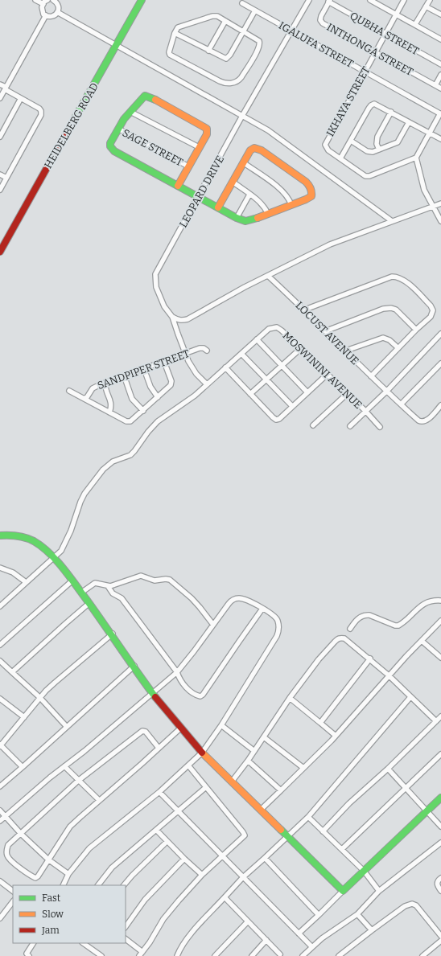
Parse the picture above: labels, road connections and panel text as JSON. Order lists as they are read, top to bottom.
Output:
{
  "streets": {
    "street": [
      "QUBHA STREET",
      "IGALUFA STREET",
      "INTHONGA STREET",
      "IKHAYA STREET",
      "HEIDELBERG ROAD",
      "SAGE STREET",
      "LEOPARD DRIVE",
      "LOCUST AVENUE",
      "SANDPIPER STREET",
      "MOSWININI AVENUE"
    ]
  },
  "crossings": [
    ["QUBHA STREET", "INTHONGA STREET"],
    ["QUBHA STREET", "IKHAYA STREET"],
    ["IGALUFA STREET", "IKHAYA STREET"],
    ["IGALUFA STREET", "LEOPARD DRIVE"],
    ["INTHONGA STREET", "IKHAYA STREET"],
    ["LEOPARD DRIVE", "SANDPIPER STREET"],
    ["LEOPARD DRIVE", "MOSWININI AVENUE"]
  ],
  "legend": ["Fast", "Slow", "Jam"]
}
